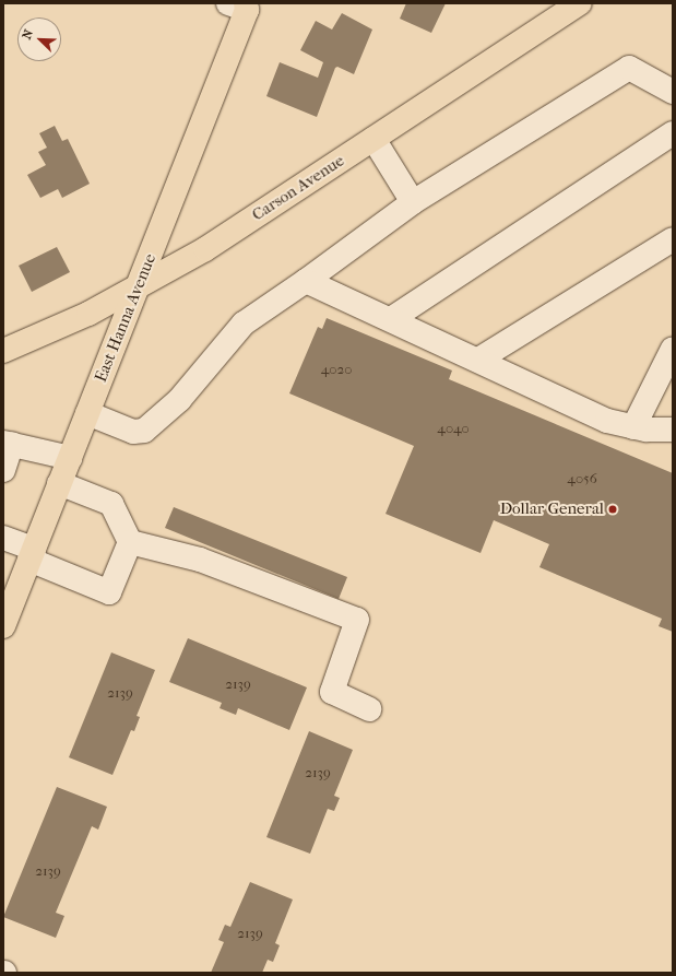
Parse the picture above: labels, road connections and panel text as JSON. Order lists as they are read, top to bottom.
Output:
{
  "streets": {
    "main road": ["Carson Avenue", "East Hanna Avenue"]
  },
  "crossings": [
    ["Carson Avenue", "East Hanna Avenue"]
  ],
  "places": ["Dollar General"],
  "house_numbers": [
    "4020",
    "4040",
    "4056",
    "2139",
    "2139",
    "2139",
    "2139",
    "2139"
  ],
  "north": "top left"
}
